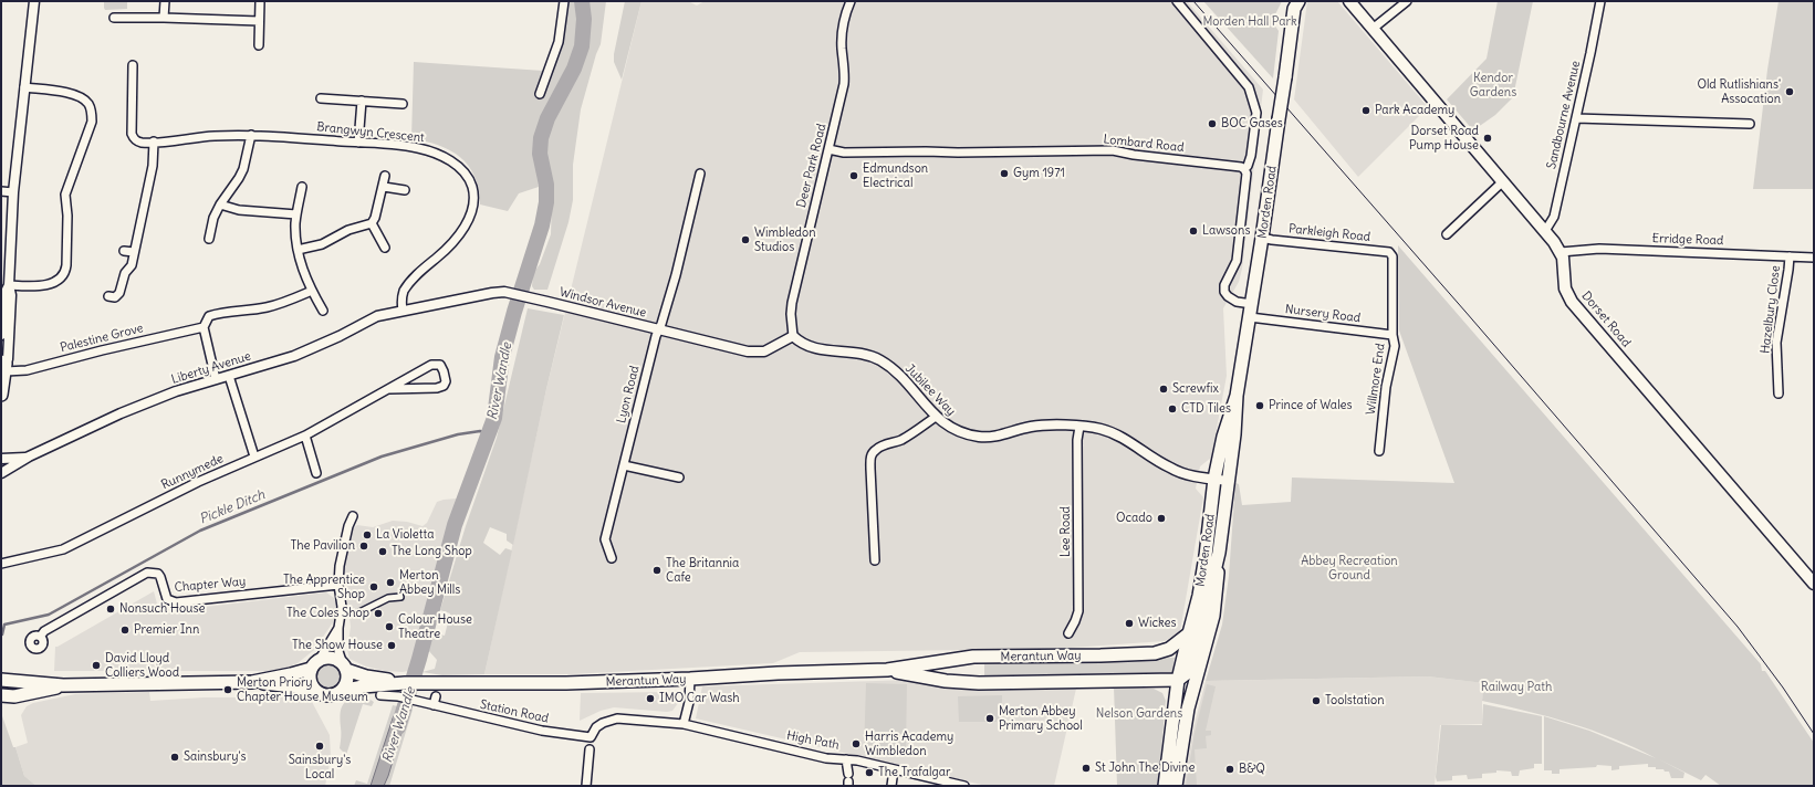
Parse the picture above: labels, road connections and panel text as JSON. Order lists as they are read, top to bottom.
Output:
{
  "streets": {
    "main road": ["Morden Road", "Dorset Road", "Merantun Way"],
    "street": [
      "Sandbourne Avenue",
      "Brangwyn Crescent",
      "Lombard Road",
      "Deer Park Road",
      "Parkleigh Road",
      "Erridge Road",
      "Windsor Avenue",
      "Hazelbury Close",
      "Nursery Road",
      "Palestine Grove",
      "Liberty Avenue",
      "Willmore End",
      "Jubilee Way",
      "Lyon Road",
      "Runnymede",
      "Lee Road",
      "Chapter Way",
      "Station Road",
      "High Path"
    ]
  },
  "crossings": [
    ["Sandbourne Avenue", "Dorset Road"],
    ["Brangwyn Crescent", "Windsor Avenue"],
    ["Brangwyn Crescent", "Liberty Avenue"],
    ["Lombard Road", "Deer Park Road"],
    ["Deer Park Road", "Windsor Avenue"],
    ["Deer Park Road", "Jubilee Way"],
    ["Morden Road", "Parkleigh Road"],
    ["Morden Road", "Nursery Road"],
    ["Morden Road", "Jubilee Way"],
    ["Morden Road", "Merantun Way"],
    ["Parkleigh Road", "Willmore End"],
    ["Erridge Road", "Hazelbury Close"],
    ["Erridge Road", "Dorset Road"],
    ["Windsor Avenue", "Liberty Avenue"],
    ["Windsor Avenue", "Jubilee Way"],
    ["Windsor Avenue", "Lyon Road"],
    ["Nursery Road", "Willmore End"],
    ["Jubilee Way", "Lee Road"],
    ["Station Road", "High Path"]
  ],
  "water": ["River Wandle", "Pickle Ditch"],
  "parks": [
    "Morden Hall Park",
    "Kendor Gardens",
    "Abbey Recreation Ground",
    "Railway Path",
    "Nelson Gardens"
  ],
  "places": [
    "Old Rutlishians' Assocation",
    "Park Academy",
    "BOC Gases",
    "Dorset Road Pump House",
    "Gym 1971",
    "Edmundson Electrical",
    "Lawsons",
    "Wimbledon Studios",
    "Screwfix",
    "Prince of Wales",
    "CTD Tiles",
    "Ocado",
    "La Violetta",
    "The Pavilion",
    "The Long Shop",
    "The Britannia Cafe",
    "Merton Abbey Mills",
    "The Apprentice Shop",
    "Nonsuch House",
    "The Coles Shop",
    "Wickes",
    "Colour House Theatre",
    "Premier Inn",
    "The Show House",
    "David Lloyd Colliers Wood",
    "Merton Priory Chapter House Museum",
    "IMO Car Wash",
    "Toolstation",
    "Merton Abbey Primary School",
    "Harris Academy Wimbledon",
    "Sainsbury's Local",
    "Sainsbury's",
    "St John The Divine",
    "B&Q",
    "The Trafalgar"
  ]
}
